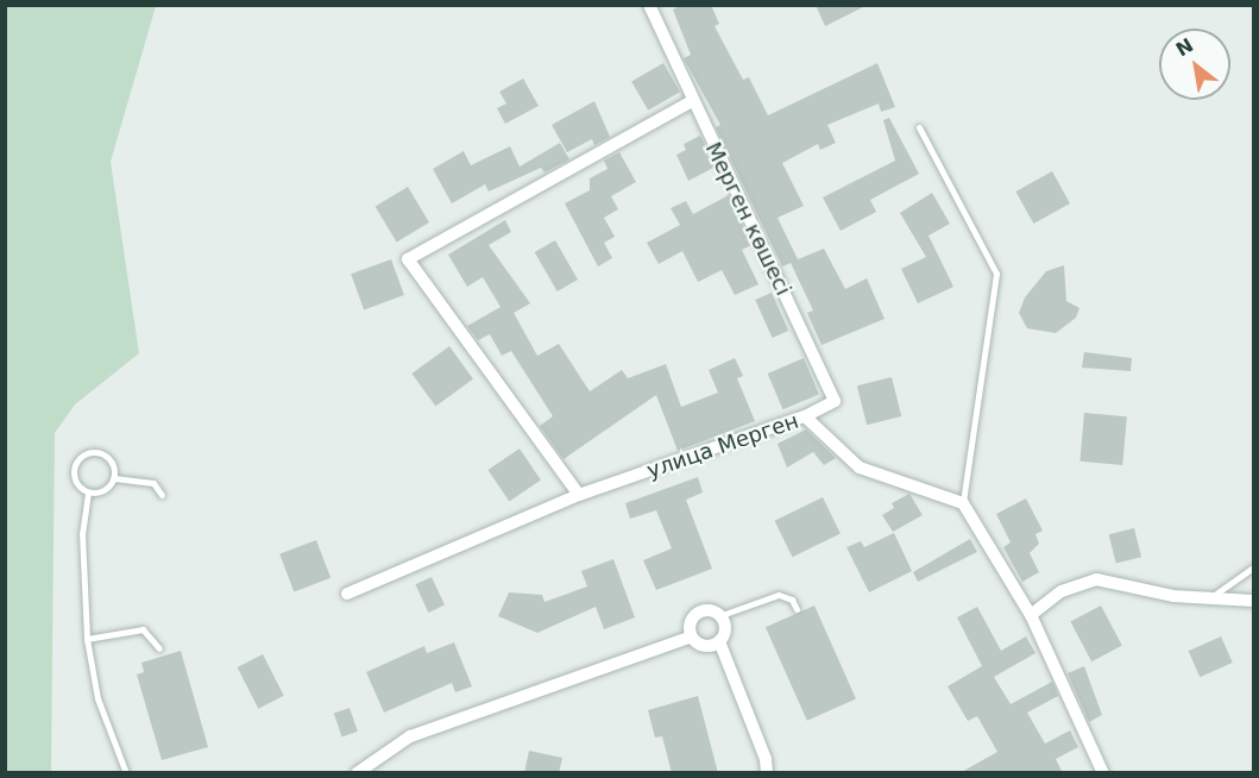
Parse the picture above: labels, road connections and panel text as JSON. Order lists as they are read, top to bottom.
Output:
{
  "streets": {
    "street": ["Мерген көшесі", "улица Мерген"]
  },
  "crossings": [
    ["Мерген көшесі", "улица Мерген"]
  ],
  "north": "top left"
}
